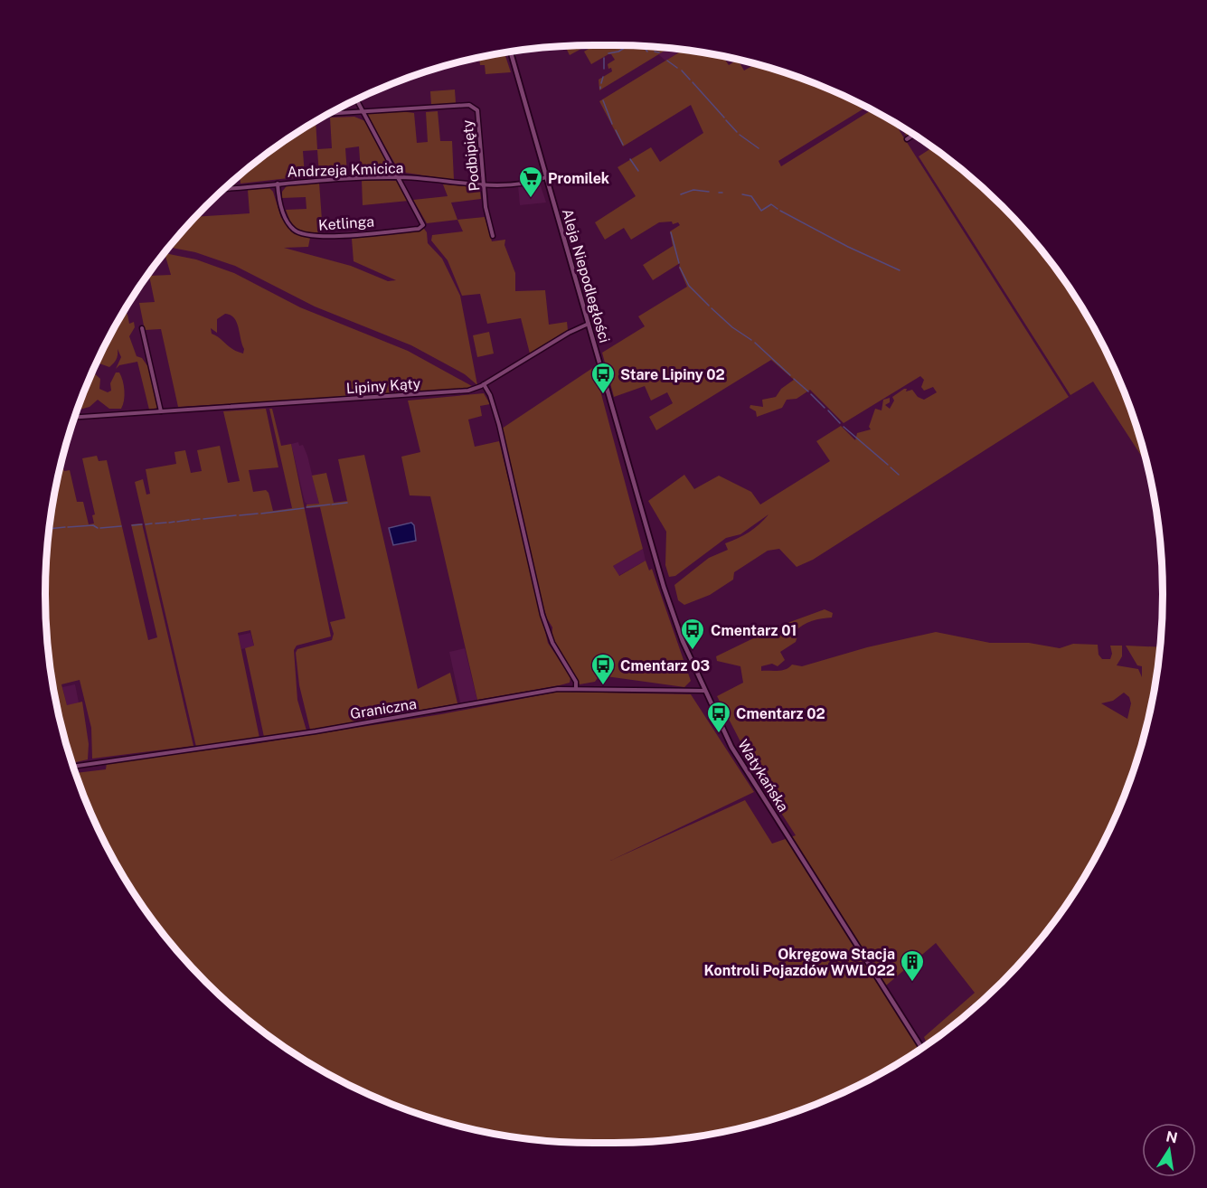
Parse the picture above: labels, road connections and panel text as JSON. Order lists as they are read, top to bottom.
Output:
{
  "streets": {
    "street": [
      "Podbipięty",
      "Andrzeja Kmicica",
      "Ketlinga",
      "Aleja Niepodległości",
      "Lipiny Kąty",
      "Graniczna",
      "Watykańska"
    ]
  },
  "crossings": [
    ["Podbipięty", "Andrzeja Kmicica"],
    ["Andrzeja Kmicica", "Ketlinga"],
    ["Andrzeja Kmicica", "Aleja Niepodległości"],
    ["Aleja Niepodległości", "Lipiny Kąty"],
    ["Aleja Niepodległości", "Watykańska"],
    ["Graniczna", "Watykańska"]
  ],
  "places": {
    "supermarket": ["Promilek"],
    "bus stop": [
      "Stare Lipiny 02",
      "Cmentarz 01",
      "Cmentarz 03",
      "Cmentarz 02"
    ],
    "building": ["Okręgowa Stacja Kontroli Pojazdów WWL022"]
  },
  "north": "top"
}
